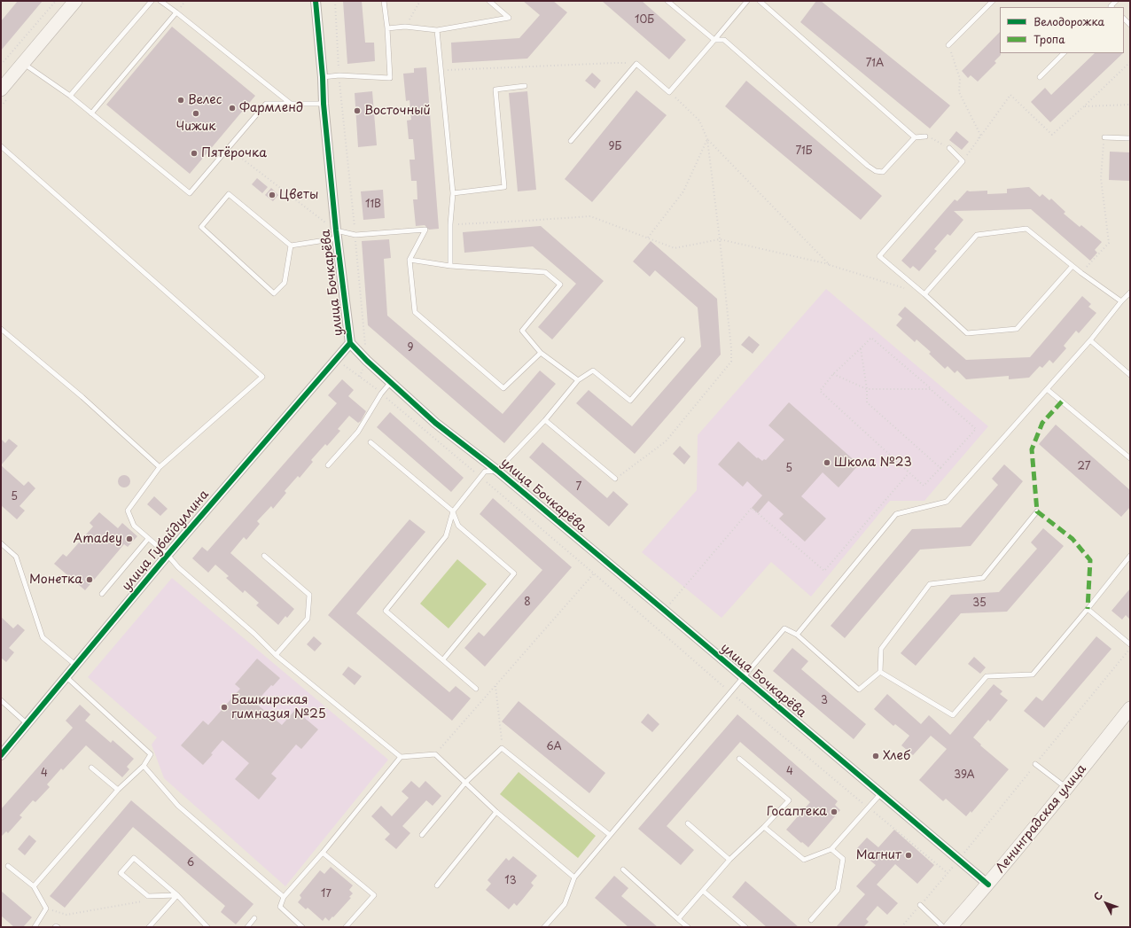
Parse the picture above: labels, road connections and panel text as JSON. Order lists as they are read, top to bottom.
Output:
{
  "streets": {
    "street": ["улица Бочкарёва", "улица Губайдуллина", "Ленинградская улица"]
  },
  "crossings": [
    ["улица Бочкарёва", "улица Губайдуллина"],
    ["улица Бочкарёва", "Ленинградская улица"]
  ],
  "places": [
    "Велес",
    "Фармленд",
    "Восточный",
    "Чижик",
    "Пятёрочка",
    "Цветы",
    "Школа №23",
    "Amadey",
    "Монетка",
    "Башкирская гимназия №25",
    "Хлеб",
    "Госаптека",
    "Магнит"
  ],
  "house_numbers": [
    "10Б",
    "71А",
    "9Б",
    "71Б",
    "11В",
    "9",
    "27",
    "5",
    "7",
    "5",
    "8",
    "35",
    "3",
    "6А",
    "4",
    "4",
    "39А",
    "6",
    "13",
    "17"
  ],
  "legend": ["Велодорожка", "Тропа"],
  "north": "top left"
}
